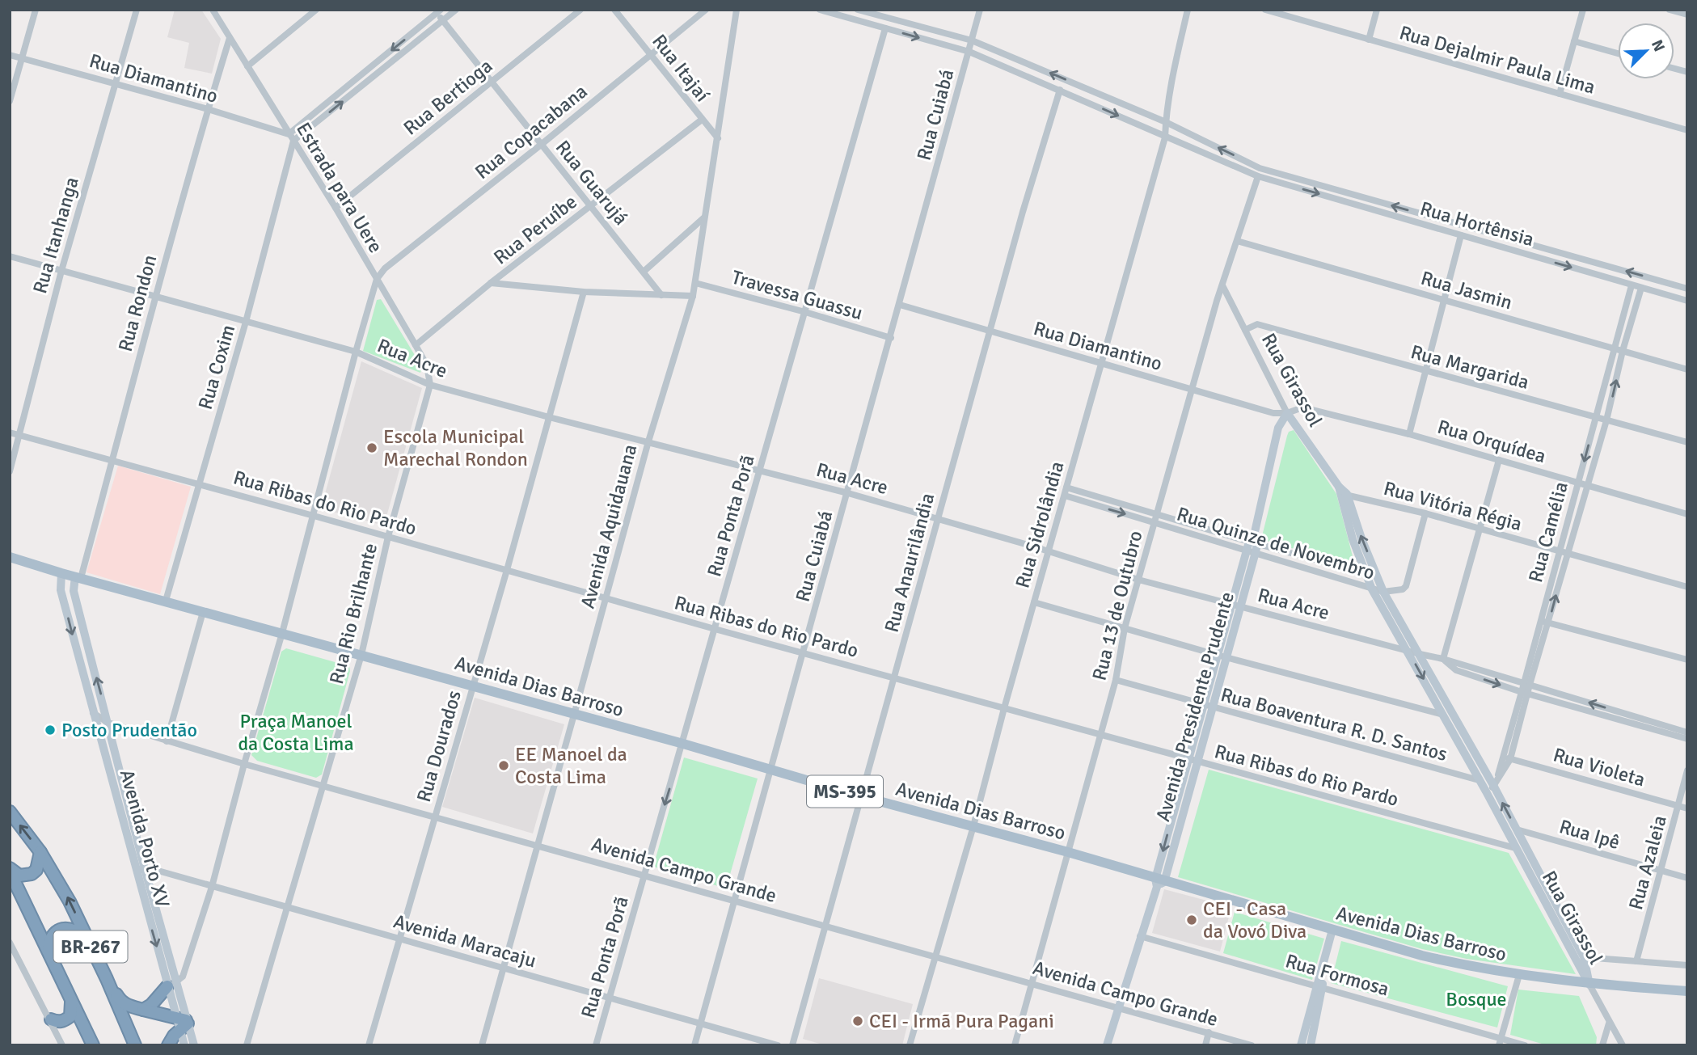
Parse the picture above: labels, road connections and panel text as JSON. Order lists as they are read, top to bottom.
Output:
{
  "streets": {
    "highway": ["BR-267"],
    "main road": ["Avenida Dias Barroso", "MS-395"],
    "street": [
      "Rua Dejalmir Paula Lima",
      "Rua Itajaí",
      "Rua Diamantino",
      "Rua Bertioga",
      "Rua Cuiabá",
      "Rua Copacabana",
      "Rua Guarujá",
      "Estrada para Uere",
      "Rua Hortênsia",
      "Rua Peruíbe",
      "Rua Itanhanga",
      "Rua Jasmin",
      "Travessa Guassu",
      "Rua Rondon",
      "Rua Acre",
      "Rua Coxim",
      "Rua Margarida",
      "Rua Girassol",
      "Rua Orquídea",
      "Rua Ribas do Rio Pardo",
      "Rua Vitória Régia",
      "Rua Ponta Porã",
      "Rua Sidrolândia",
      "Avenida Aquidauana",
      "Rua Camélia",
      "Rua Quinze de Novembro",
      "Rua Anaurilândia",
      "Rua 13 de Outubro",
      "Rua Rio Brilhante",
      "Avenida Presidente Prudente",
      "Rua Boaventura R. D. Santos",
      "Rua Dourados",
      "Rua Violeta",
      "Rua Ipê",
      "Avenida Porto XV",
      "Rua Azaleia",
      "Avenida Campo Grande",
      "Avenida Maracaju",
      "Rua Formosa"
    ]
  },
  "crossings": [
    ["Rua Itajaí", "Rua Copacabana"],
    ["Rua Itajaí", "Rua Peruíbe"],
    ["Rua Itajaí", "Avenida Aquidauana"],
    ["Rua Diamantino", "Rua Cuiabá"],
    ["Rua Diamantino", "Estrada para Uere"],
    ["Rua Diamantino", "Rua Itanhanga"],
    ["Rua Diamantino", "Rua Rondon"],
    ["Rua Diamantino", "Rua Girassol"],
    ["Rua Diamantino", "Rua Orquídea"],
    ["Rua Diamantino", "Rua Sidrolândia"],
    ["Rua Diamantino", "Rua Anaurilândia"],
    ["Rua Diamantino", "Rua 13 de Outubro"],
    ["Rua Diamantino", "Avenida Presidente Prudente"],
    ["Rua Bertioga", "Rua Guarujá"],
    ["Rua Bertioga", "Estrada para Uere"],
    ["Rua Cuiabá", "Rua Hortênsia"],
    ["Rua Cuiabá", "Travessa Guassu"],
    ["Rua Cuiabá", "Rua Acre"],
    ["Rua Cuiabá", "Rua Ribas do Rio Pardo"],
    ["Rua Cuiabá", "Avenida Dias Barroso"],
    ["Rua Cuiabá", "Avenida Campo Grande"],
    ["Rua Cuiabá", "Avenida Maracaju"],
    ["Rua Copacabana", "Rua Guarujá"],
    ["Rua Copacabana", "Estrada para Uere"],
    ["Rua Guarujá", "Rua Peruíbe"],
    ["Estrada para Uere", "Rua Peruíbe"],
    ["Estrada para Uere", "Rua Rondon"],
    ["Estrada para Uere", "Rua Acre"],
    ["Estrada para Uere", "Rua Coxim"],
    ["Estrada para Uere", "Rua Rio Brilhante"],
    ["Rua Hortênsia", "Rua Ponta Porã"],
    ["Rua Hortênsia", "Rua Sidrolândia"],
    ["Rua Hortênsia", "Rua Camélia"],
    ["Rua Hortênsia", "Rua Anaurilândia"],
    ["Rua Hortênsia", "Rua 13 de Outubro"],
    ["Rua Itanhanga", "Rua Acre"],
    ["Rua Itanhanga", "Rua Ribas do Rio Pardo"],
    ["Rua Jasmin", "Rua Camélia"],
    ["Rua Jasmin", "Rua 13 de Outubro"],
    ["Travessa Guassu", "Rua Ponta Porã"],
    ["Travessa Guassu", "Avenida Aquidauana"],
    ["Rua Rondon", "Rua Acre"],
    ["Rua Rondon", "Rua Ribas do Rio Pardo"],
    ["Rua Rondon", "Avenida Dias Barroso"],
    ["Rua Rondon", "Avenida Porto XV"],
    ["Rua Acre", "Rua Coxim"],
    ["Rua Acre", "Rua Girassol"],
    ["Rua Acre", "Rua Ponta Porã"],
    ["Rua Acre", "Rua Sidrolândia"],
    ["Rua Acre", "Avenida Aquidauana"],
    ["Rua Acre", "Rua Camélia"],
    ["Rua Acre", "Rua Anaurilândia"],
    ["Rua Acre", "Rua 13 de Outubro"],
    ["Rua Acre", "Rua Rio Brilhante"],
    ["Rua Acre", "Avenida Presidente Prudente"],
    ["Rua Acre", "Rua Dourados"],
    ["Rua Coxim", "Rua Ribas do Rio Pardo"],
    ["Rua Coxim", "Avenida Dias Barroso"],
    ["Rua Margarida", "Rua Girassol"],
    ["Rua Margarida", "Rua Camélia"],
    ["Rua Girassol", "Rua Orquídea"],
    ["Rua Girassol", "Rua Ribas do Rio Pardo"],
    ["Rua Girassol", "Rua Vitória Régia"],
    ["Rua Girassol", "Rua Quinze de Novembro"],
    ["Rua Girassol", "Rua 13 de Outubro"],
    ["Rua Girassol", "Avenida Dias Barroso"],
    ["Rua Girassol", "Avenida Presidente Prudente"],
    ["Rua Girassol", "Rua Boaventura R. D. Santos"],
    ["Rua Girassol", "Rua Ipê"],
    ["Rua Orquídea", "Rua Camélia"],
    ["Rua Orquídea", "Avenida Presidente Prudente"],
    ["Rua Ribas do Rio Pardo", "Rua Ponta Porã"],
    ["Rua Ribas do Rio Pardo", "Rua Sidrolândia"],
    ["Rua Ribas do Rio Pardo", "Avenida Aquidauana"],
    ["Rua Ribas do Rio Pardo", "Rua Anaurilândia"],
    ["Rua Ribas do Rio Pardo", "Rua 13 de Outubro"],
    ["Rua Ribas do Rio Pardo", "Rua Rio Brilhante"],
    ["Rua Ribas do Rio Pardo", "Avenida Presidente Prudente"],
    ["Rua Ribas do Rio Pardo", "Rua Dourados"],
    ["Rua Vitória Régia", "Rua Camélia"],
    ["Rua Vitória Régia", "Rua Quinze de Novembro"],
    ["Rua Ponta Porã", "Avenida Dias Barroso"],
    ["Rua Ponta Porã", "Avenida Campo Grande"],
    ["Rua Ponta Porã", "Avenida Maracaju"],
    ["Rua Sidrolândia", "Rua Quinze de Novembro"],
    ["Rua Sidrolândia", "Avenida Dias Barroso"],
    ["Rua Sidrolândia", "Avenida Campo Grande"],
    ["Avenida Aquidauana", "Avenida Dias Barroso"],
    ["Avenida Aquidauana", "Avenida Campo Grande"],
    ["Avenida Aquidauana", "Avenida Maracaju"],
    ["Rua Quinze de Novembro", "Rua 13 de Outubro"],
    ["Rua Quinze de Novembro", "Avenida Presidente Prudente"],
    ["Rua Anaurilândia", "Avenida Dias Barroso"],
    ["Rua Anaurilândia", "Avenida Campo Grande"],
    ["Rua 13 de Outubro", "Avenida Dias Barroso"],
    ["Rua 13 de Outubro", "Rua Boaventura R. D. Santos"],
    ["Rua 13 de Outubro", "Avenida Campo Grande"],
    ["Rua Rio Brilhante", "Avenida Dias Barroso"],
    ["Rua Rio Brilhante", "Avenida Campo Grande"],
    ["Rua Rio Brilhante", "Avenida Maracaju"],
    ["Avenida Dias Barroso", "Avenida Presidente Prudente"],
    ["Avenida Dias Barroso", "Rua Dourados"],
    ["Avenida Dias Barroso", "Avenida Porto XV"],
    ["Avenida Presidente Prudente", "Rua Boaventura R. D. Santos"],
    ["Avenida Presidente Prudente", "Avenida Campo Grande"],
    ["Avenida Presidente Prudente", "Rua Formosa"],
    ["Rua Dourados", "Avenida Campo Grande"],
    ["Rua Dourados", "Avenida Maracaju"],
    ["Rua Violeta", "Rua Azaleia"],
    ["Rua Ipê", "Rua Azaleia"],
    ["Avenida Porto XV", "Avenida Campo Grande"],
    ["Avenida Porto XV", "Avenida Maracaju"]
  ],
  "parks": ["Praça Manoel da Costa Lima", "Bosque"],
  "places": [
    "Escola Municipal Marechal Rondon",
    "Posto Prudentão",
    "EE Manoel da Costa Lima",
    "CEI - Casa da Vovó Diva",
    "CEI - Irmã Pura Pagani"
  ],
  "north": "top right"
}
